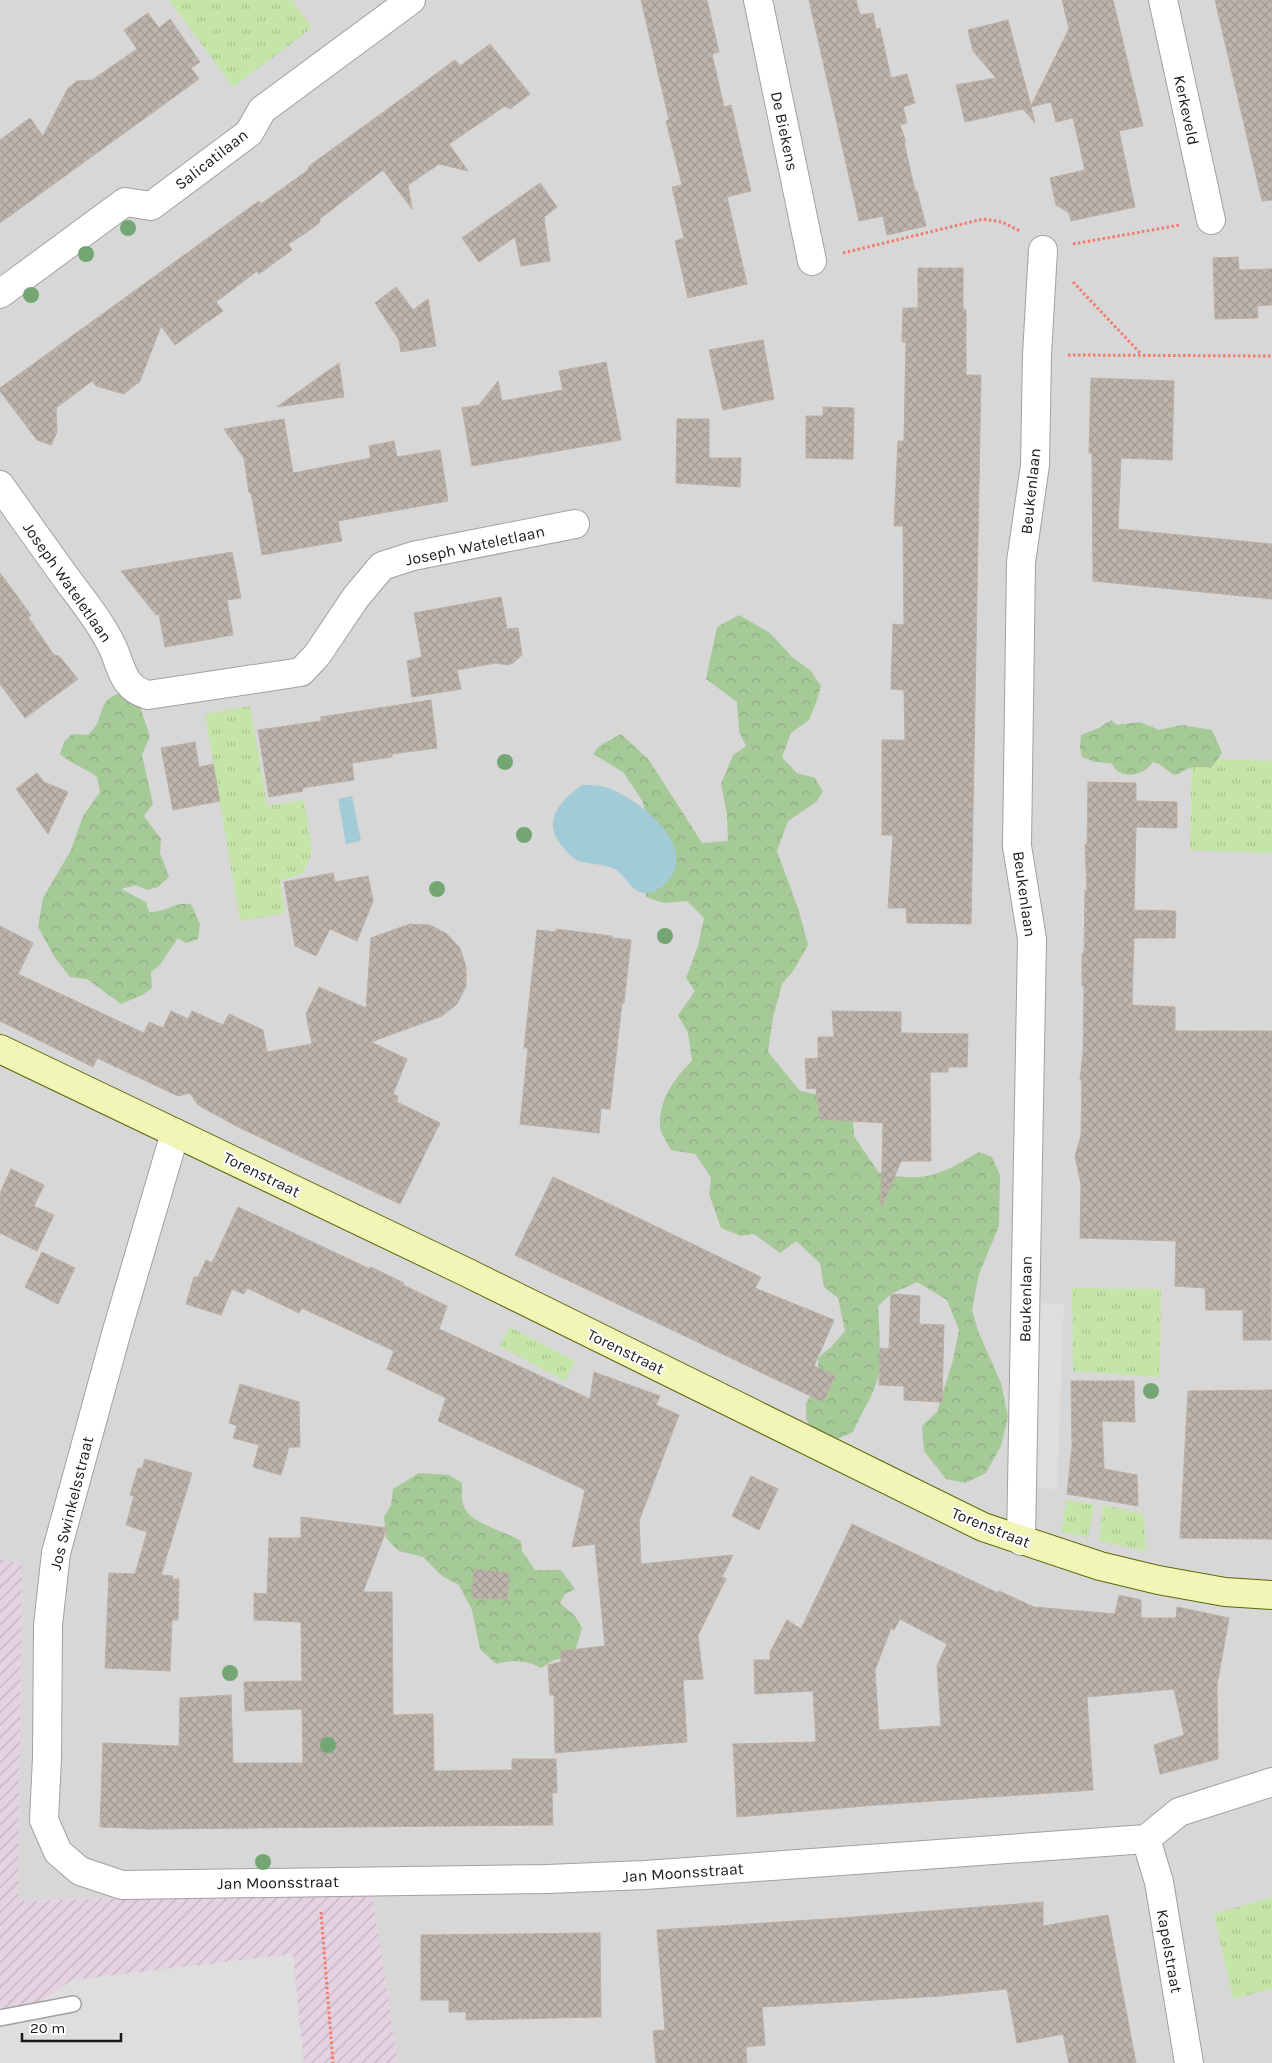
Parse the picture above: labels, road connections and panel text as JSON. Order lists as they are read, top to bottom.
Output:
{
  "streets": {
    "street": [
      "Kerkeveld",
      "De Biekens",
      "Salicatilaan",
      "Beukenlaan",
      "Joseph Wateletlaan",
      "Torenstraat",
      "Jos Swinkelsstraat",
      "Jan Moonsstraat",
      "Kapelstraat"
    ]
  },
  "crossings": [
    ["Beukenlaan", "Torenstraat"],
    ["Torenstraat", "Jos Swinkelsstraat"],
    ["Jos Swinkelsstraat", "Jan Moonsstraat"],
    ["Jan Moonsstraat", "Kapelstraat"]
  ],
  "scale_bar": "20 m"
}
